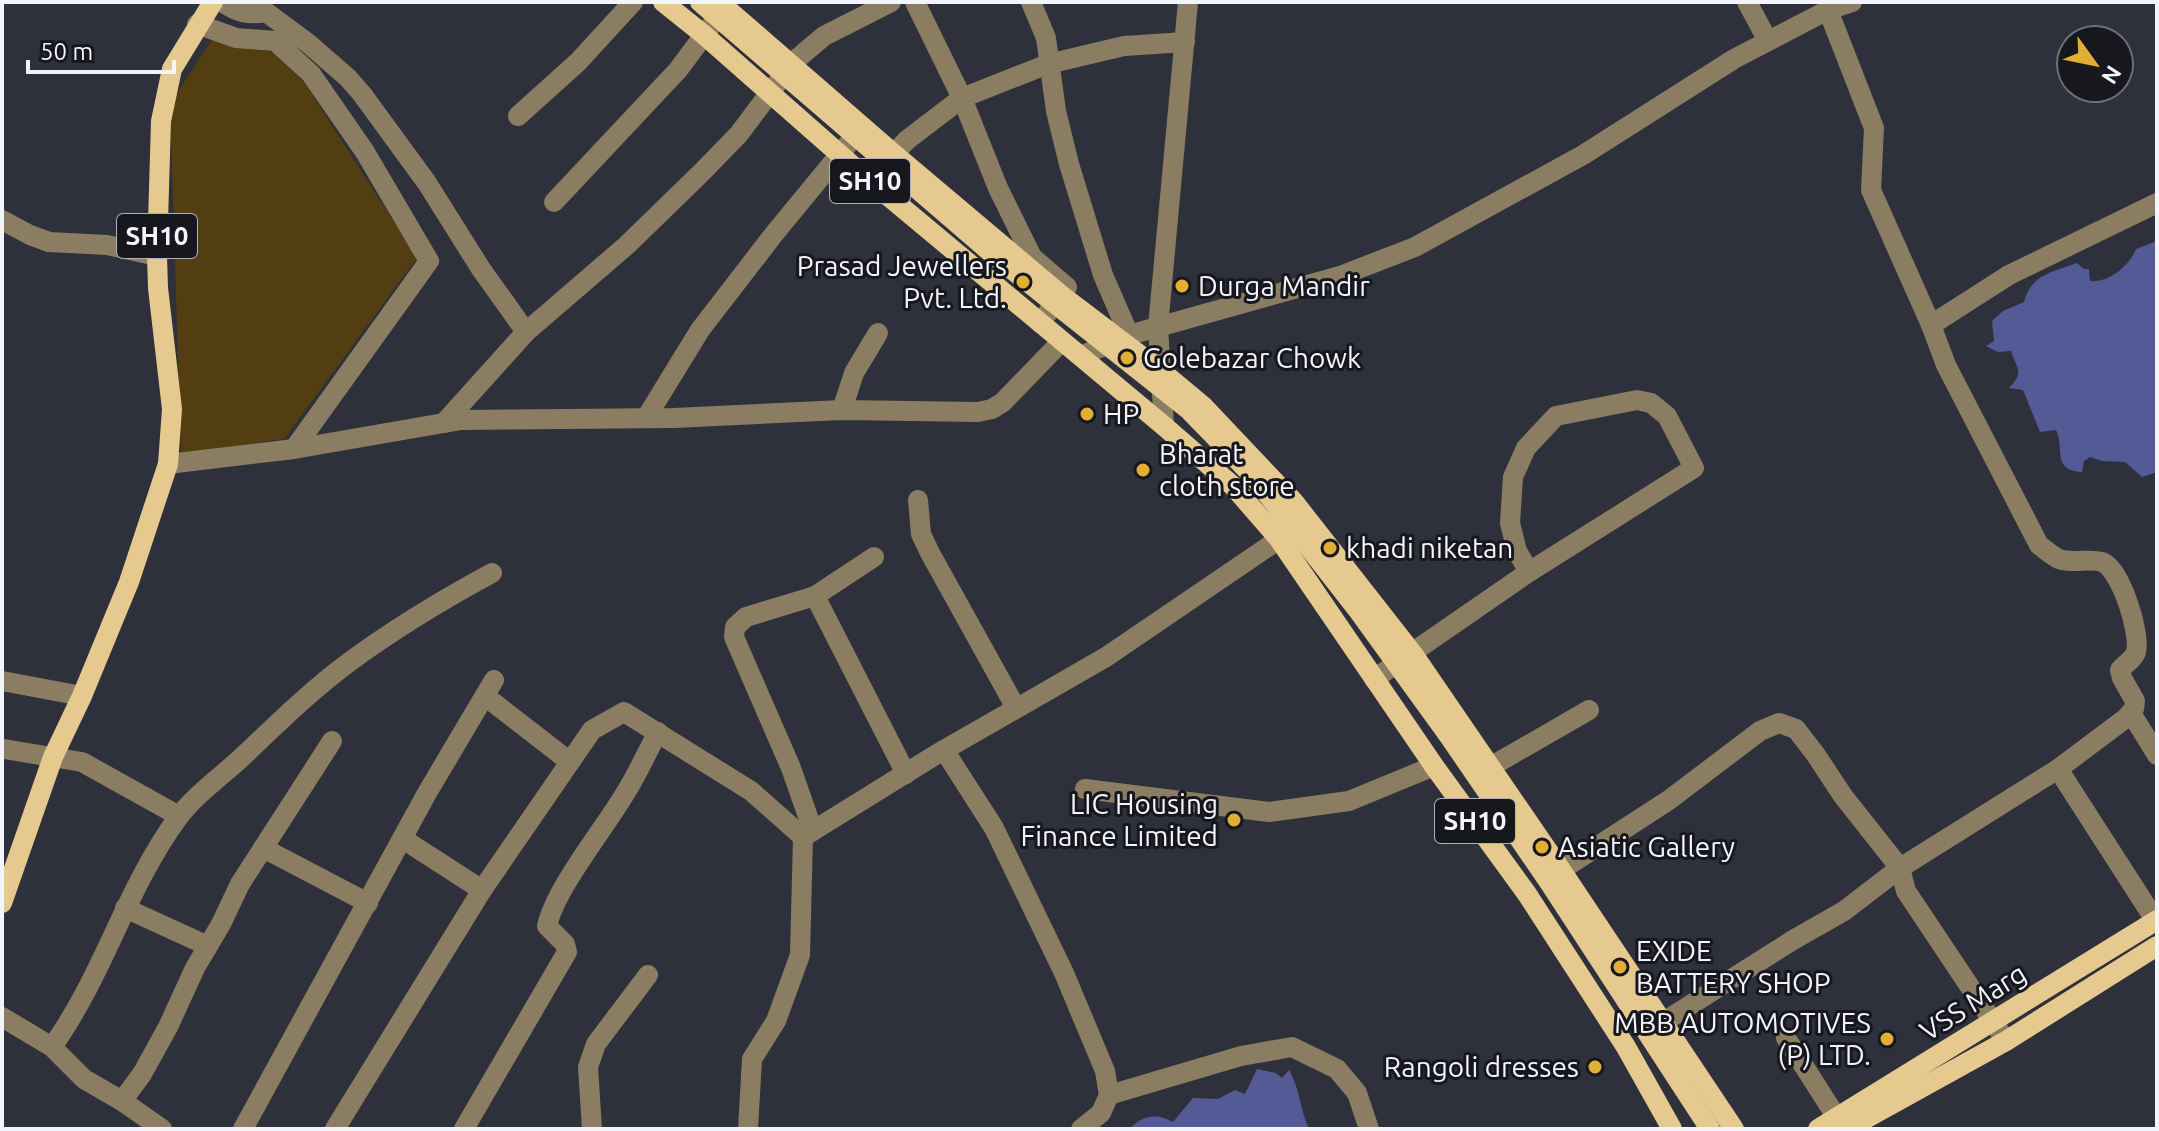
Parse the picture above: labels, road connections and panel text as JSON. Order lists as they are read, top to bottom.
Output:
{
  "streets": {
    "main road": ["SH10", "VSS Marg"]
  },
  "places": [
    "Prasad Jewellers Pvt. Ltd.",
    "Durga Mandir",
    "Golebazar Chowk",
    "HP",
    "Bharat cloth store",
    "khadi niketan",
    "LIC Housing Finance Limited",
    "Asiatic Gallery",
    "EXIDE BATTERY SHOP",
    "MBB AUTOMOTIVES (P) LTD.",
    "Rangoli dresses"
  ],
  "scale_bar": "50 m",
  "north": "bottom right"
}
